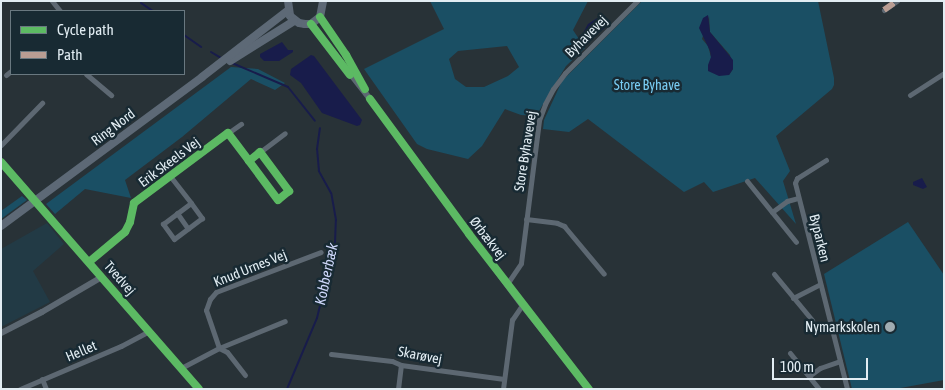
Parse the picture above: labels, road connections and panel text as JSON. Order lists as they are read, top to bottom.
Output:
{
  "streets": {
    "main road": ["Ring Nord"],
    "street": [
      "Byhavevej",
      "Store Byhavevej",
      "Erik Skeels Vej",
      "Ørbækvej",
      "Byparken",
      "Knud Urnes Vej",
      "Tvedvej",
      "Hellet",
      "Skarøvej"
    ]
  },
  "crossings": [
    ["Byhavevej", "Store Byhavevej"],
    ["Store Byhavevej", "Ørbækvej"],
    ["Erik Skeels Vej", "Tvedvej"],
    ["Tvedvej", "Hellet"]
  ],
  "water": ["Kobberbæk"],
  "parks": ["Store Byhave"],
  "places": ["Nymarkskolen"],
  "legend": ["Cycle path", "Path"],
  "scale_bar": "100 m"
}
